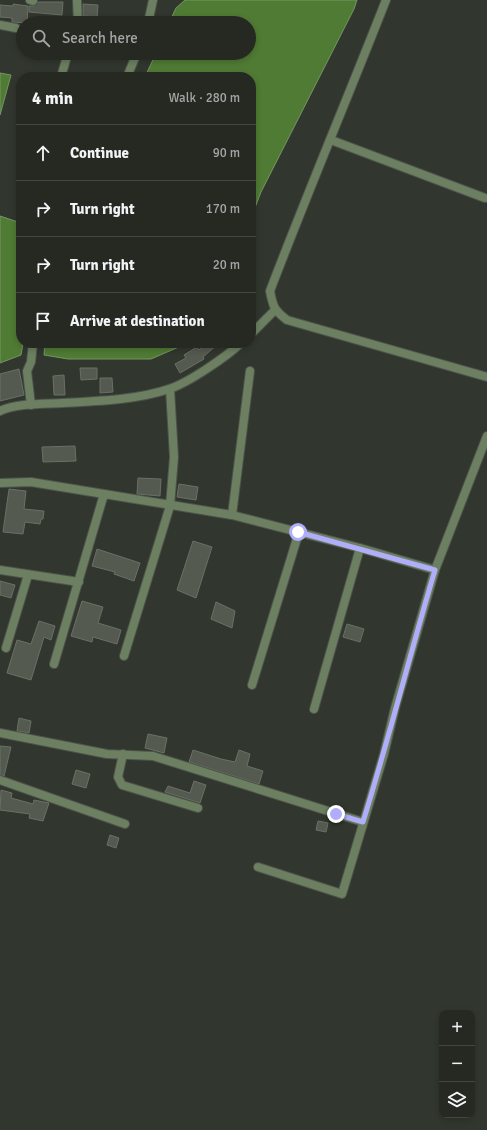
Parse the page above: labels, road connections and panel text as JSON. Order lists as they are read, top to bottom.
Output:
{
  "page": {
    "search": "Search here",
    "heading": ["4 min", "Walk · 280 m"],
    "list": [
      ["Continue", "90 m"],
      ["Turn right", "170 m"],
      ["Turn right", "20 m"],
      "Arrive at destination"
    ],
    "map_buttons": ["+", "−"]
  }
}
